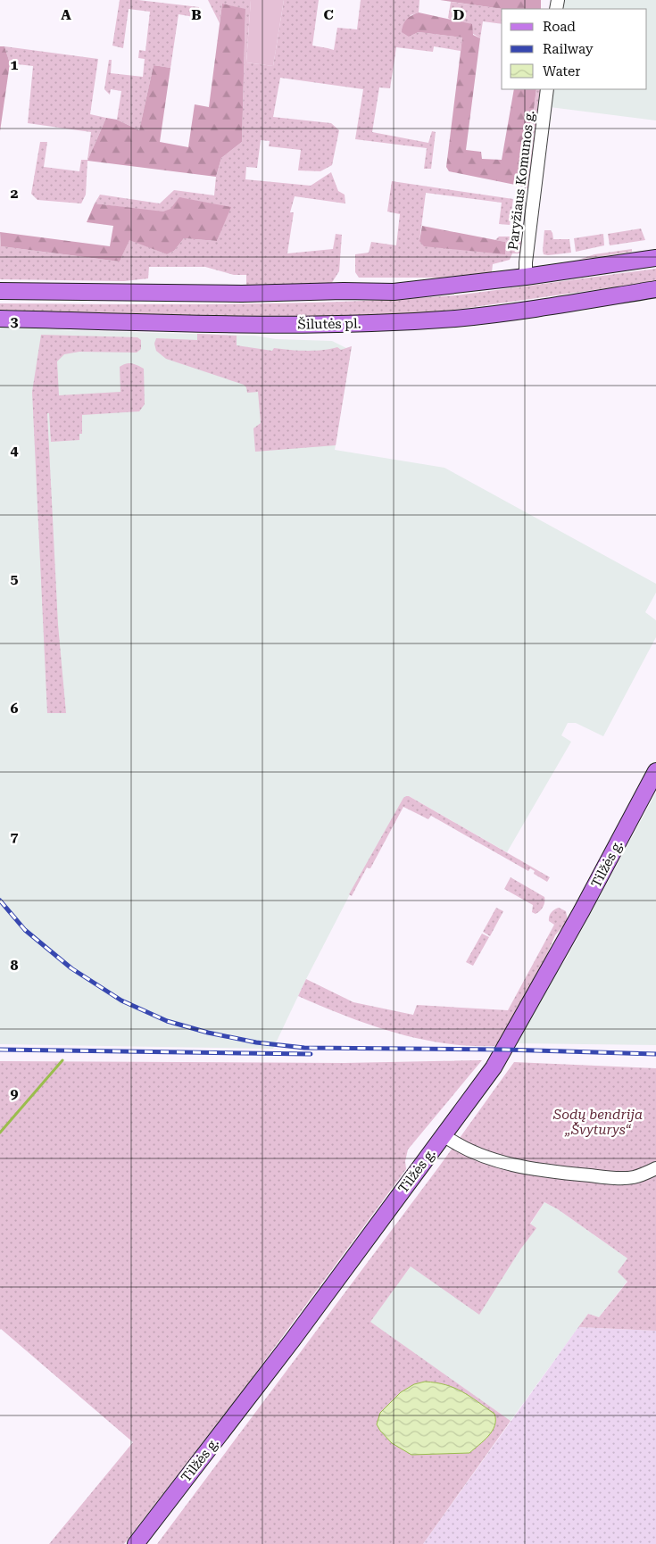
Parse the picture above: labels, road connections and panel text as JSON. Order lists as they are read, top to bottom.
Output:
{
  "streets": {
    "main road": ["Šilutės pl.", "Tilžės g."],
    "street": ["Paryžiaus Komunos g."]
  },
  "parks": ["Sodų bendrija „Švyturys“"],
  "legend": ["Road", "Railway", "Water"],
  "grid": {
    "columns": [
      "A",
      "B",
      "C",
      "D"
    ],
    "rows": [
      "1",
      "2",
      "3",
      "4",
      "5",
      "6",
      "7",
      "8",
      "9"
    ]
  }
}
